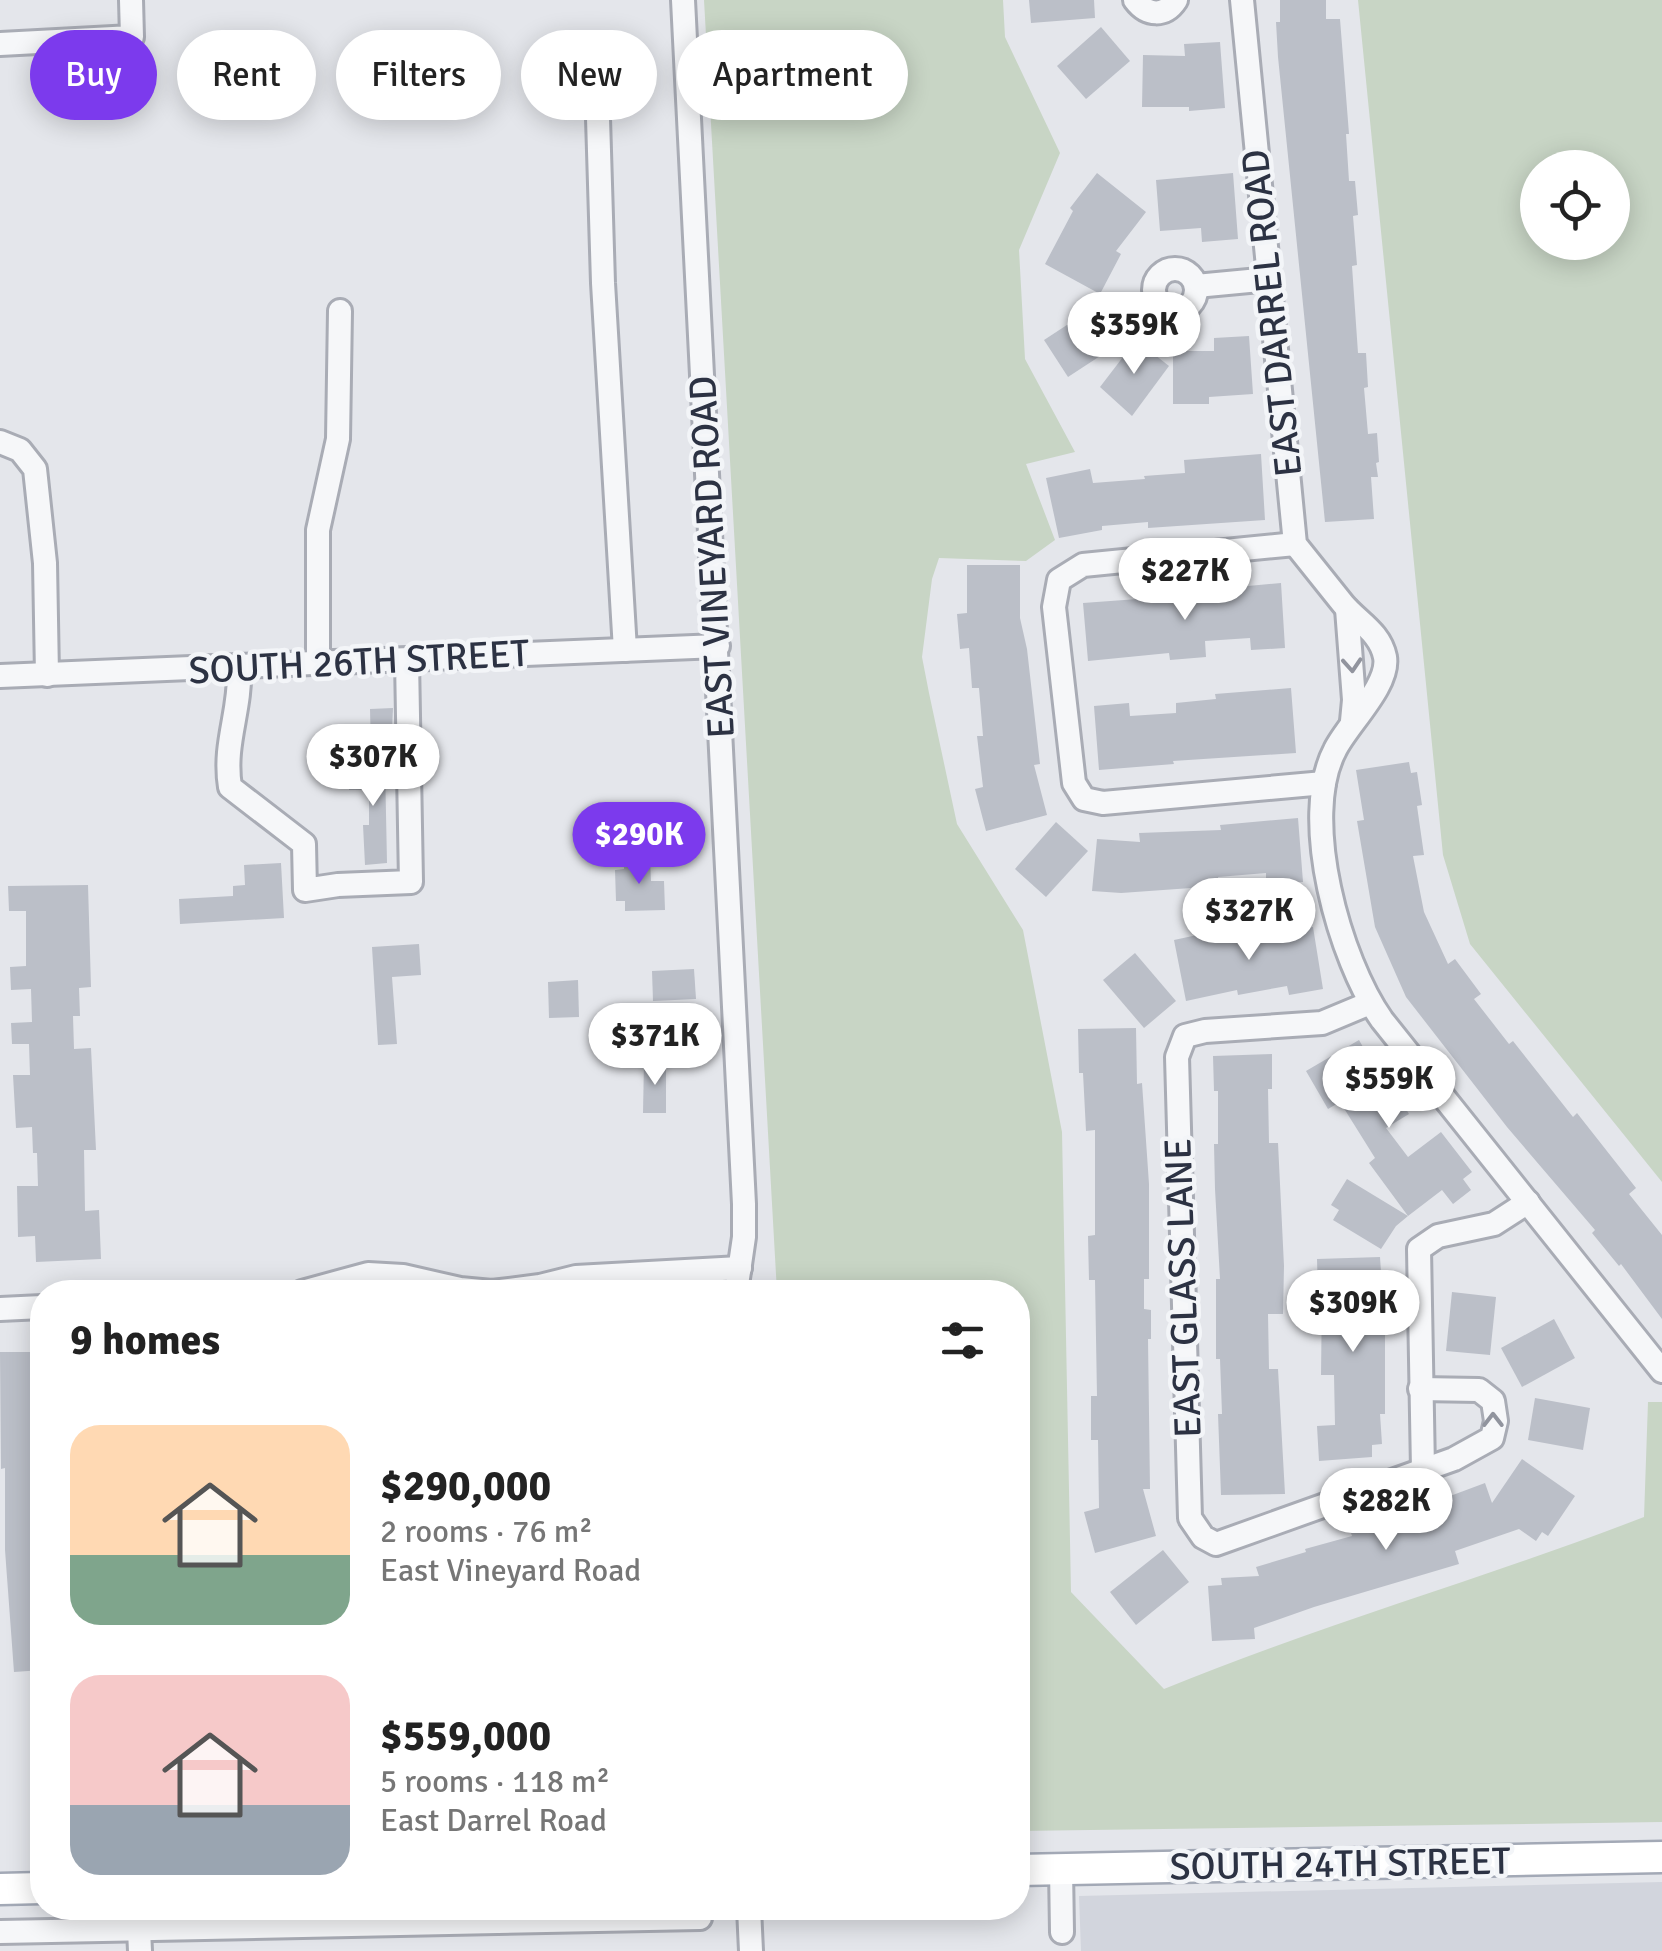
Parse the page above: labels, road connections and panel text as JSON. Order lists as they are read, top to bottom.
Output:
{
  "streets": {
    "main road": ["SOUTH 24TH STREET"],
    "street": [
      "EAST DARREL ROAD",
      "EAST VINEYARD ROAD",
      "SOUTH 26TH STREET",
      "EAST GLASS LANE"
    ]
  },
  "crossings": [
    ["EAST VINEYARD ROAD", "SOUTH 26TH STREET"]
  ],
  "page": {
    "chip": [
      "Buy",
      "Rent",
      "Filters",
      "New",
      "Apartment"
    ],
    "price": [
      "$359K",
      "$227K",
      "$307K",
      "$290K",
      "$327K",
      "$371K",
      "$559K",
      "$309K",
      "$282K"
    ],
    "heading": "9 homes",
    "list": [
      {
        "name": "$290,000",
        "note": "2 rooms · 76 m² · East Vineyard Road"
      },
      {
        "name": "$559,000",
        "note": "5 rooms · 118 m² · East Darrel Road"
      }
    ]
  }
}
